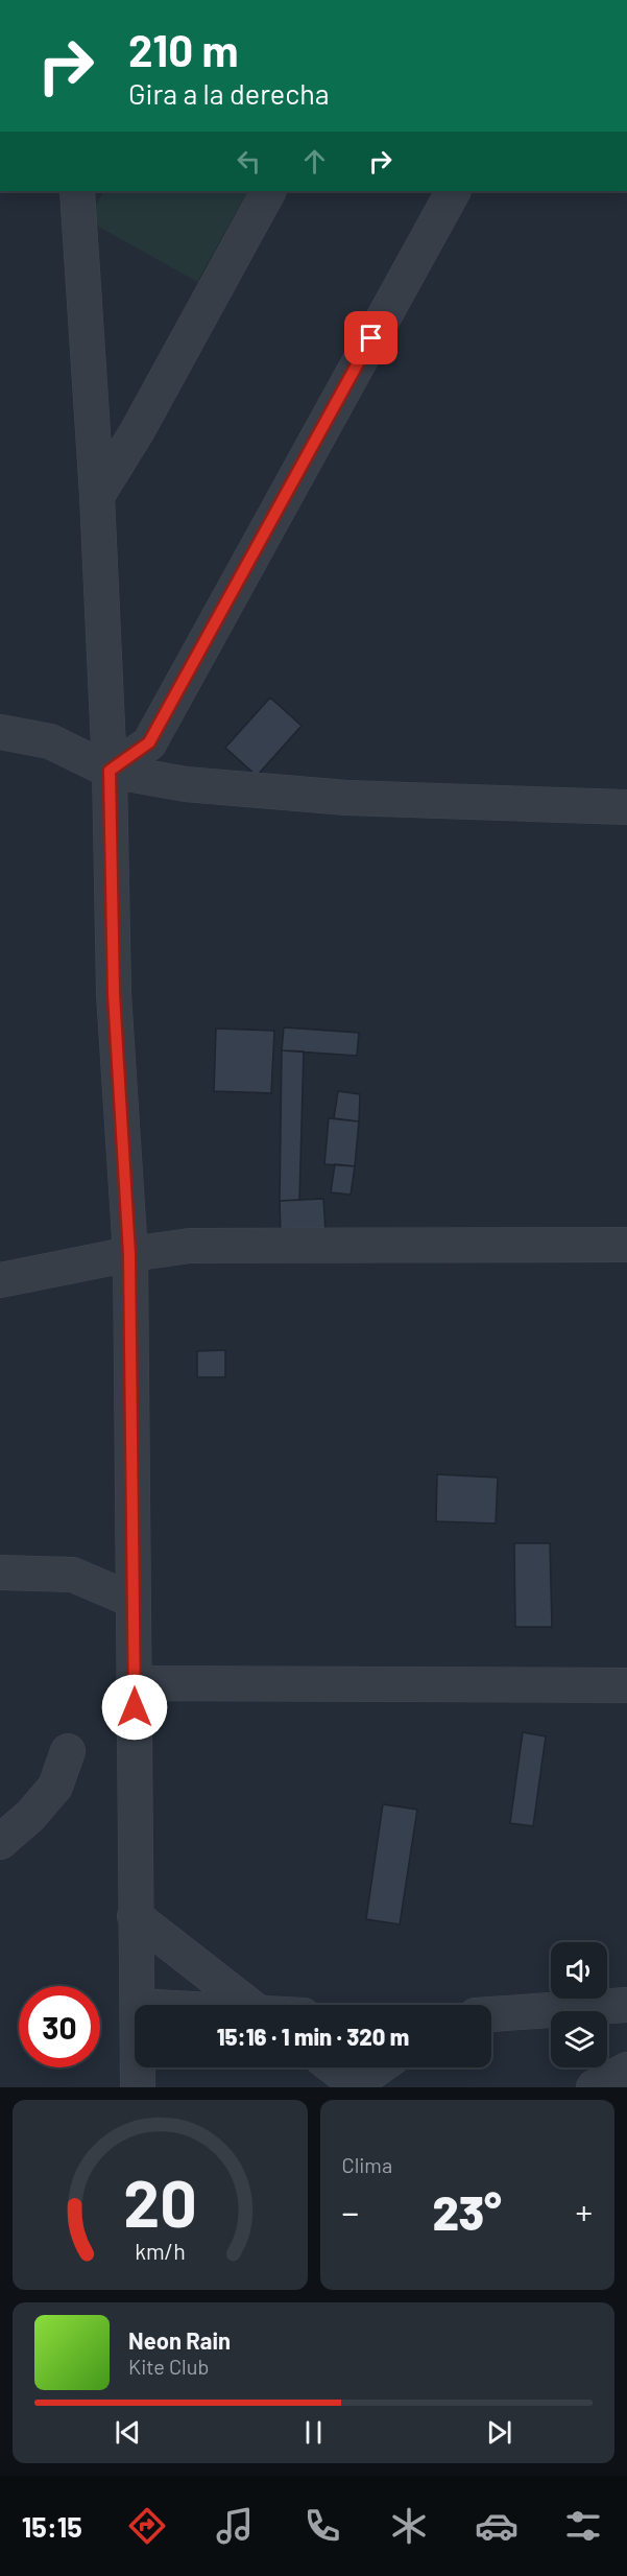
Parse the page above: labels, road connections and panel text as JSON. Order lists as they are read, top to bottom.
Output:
{
  "page": {
    "turn": ["210 m", "Gira a la derecha"],
    "limit": "30",
    "trip": "15:16 · 1 min · 320 m",
    "tile": "Clima",
    "heat": ["−", "23°", "+"],
    "song": ["Neon Rain", "Kite Club"],
    "tabs": "15:15",
    "gauge": ["20", "km/h"]
  }
}
